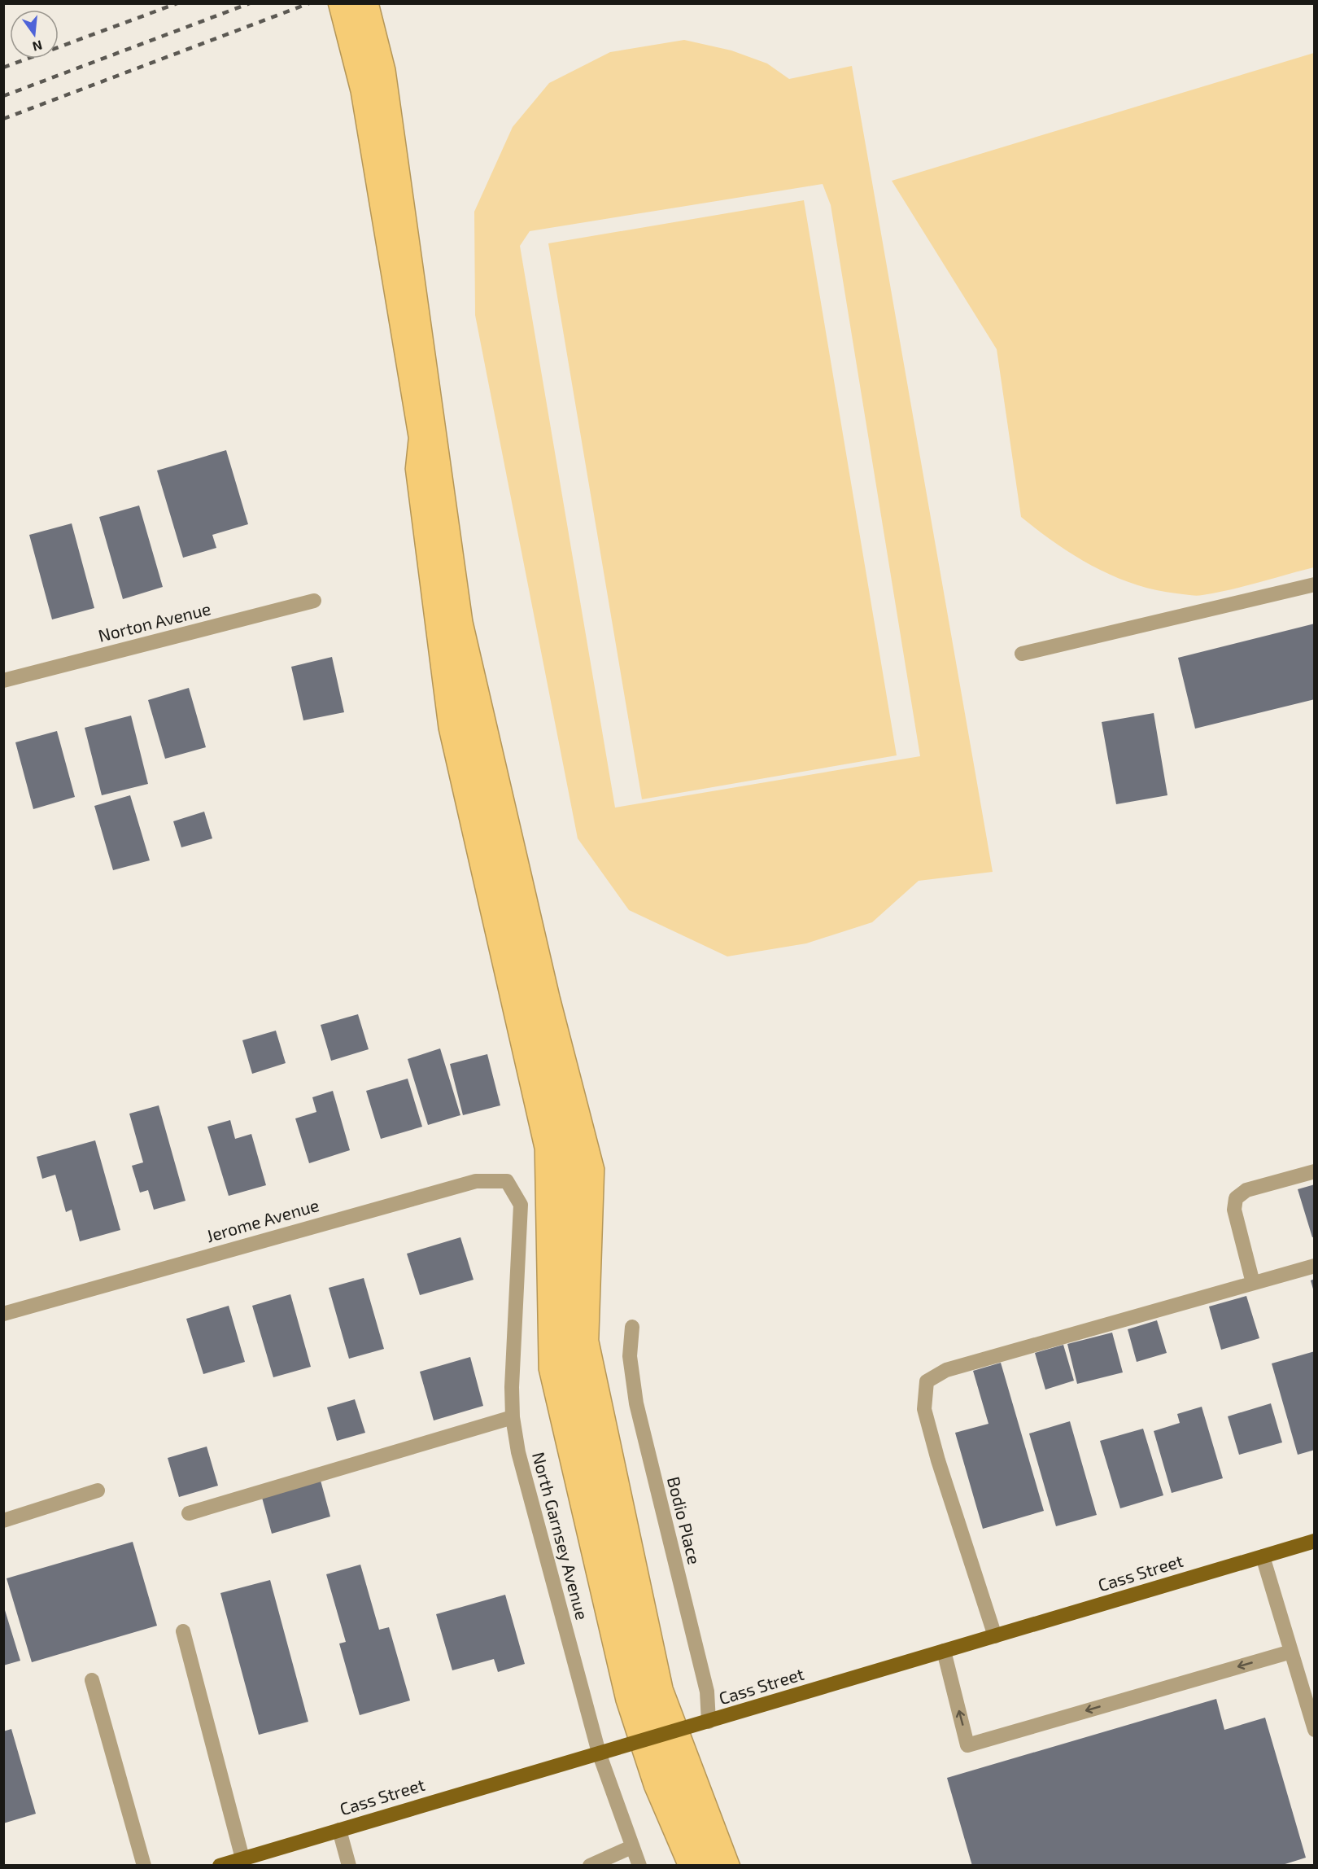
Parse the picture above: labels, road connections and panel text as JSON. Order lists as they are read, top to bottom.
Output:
{
  "streets": {
    "main road": ["Cass Street"],
    "street": [
      "Norton Avenue",
      "Jerome Avenue",
      "Bodio Place",
      "North Garnsey Avenue"
    ]
  },
  "crossings": [
    ["Jerome Avenue", "North Garnsey Avenue"],
    ["Bodio Place", "Cass Street"],
    ["North Garnsey Avenue", "Cass Street"]
  ],
  "north": "bottom"
}
